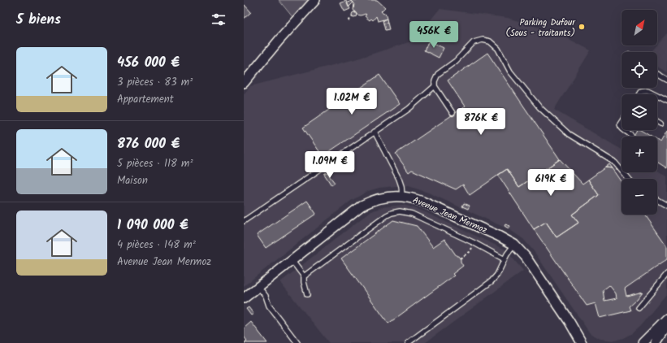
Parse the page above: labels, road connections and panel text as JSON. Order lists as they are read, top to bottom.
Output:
{
  "streets": {
    "street": ["Avenue Jean Mermoz"]
  },
  "places": ["Parking Dufour (Sous - traitants)"],
  "north": "top right",
  "page": {
    "heading": "5 biens",
    "map_buttons": ["+", "−"],
    "price": [
      "456K €",
      "1.02M €",
      "876K €",
      "1.09M €",
      "619K €"
    ],
    "list": [
      {
        "name": "456 000 €",
        "note": "3 pièces · 83 m² · Appartement"
      },
      {
        "name": "876 000 €",
        "note": "5 pièces · 118 m² · Maison"
      },
      {
        "name": "1 090 000 €",
        "note": "4 pièces · 148 m² · Avenue Jean Mermoz"
      }
    ]
  }
}
